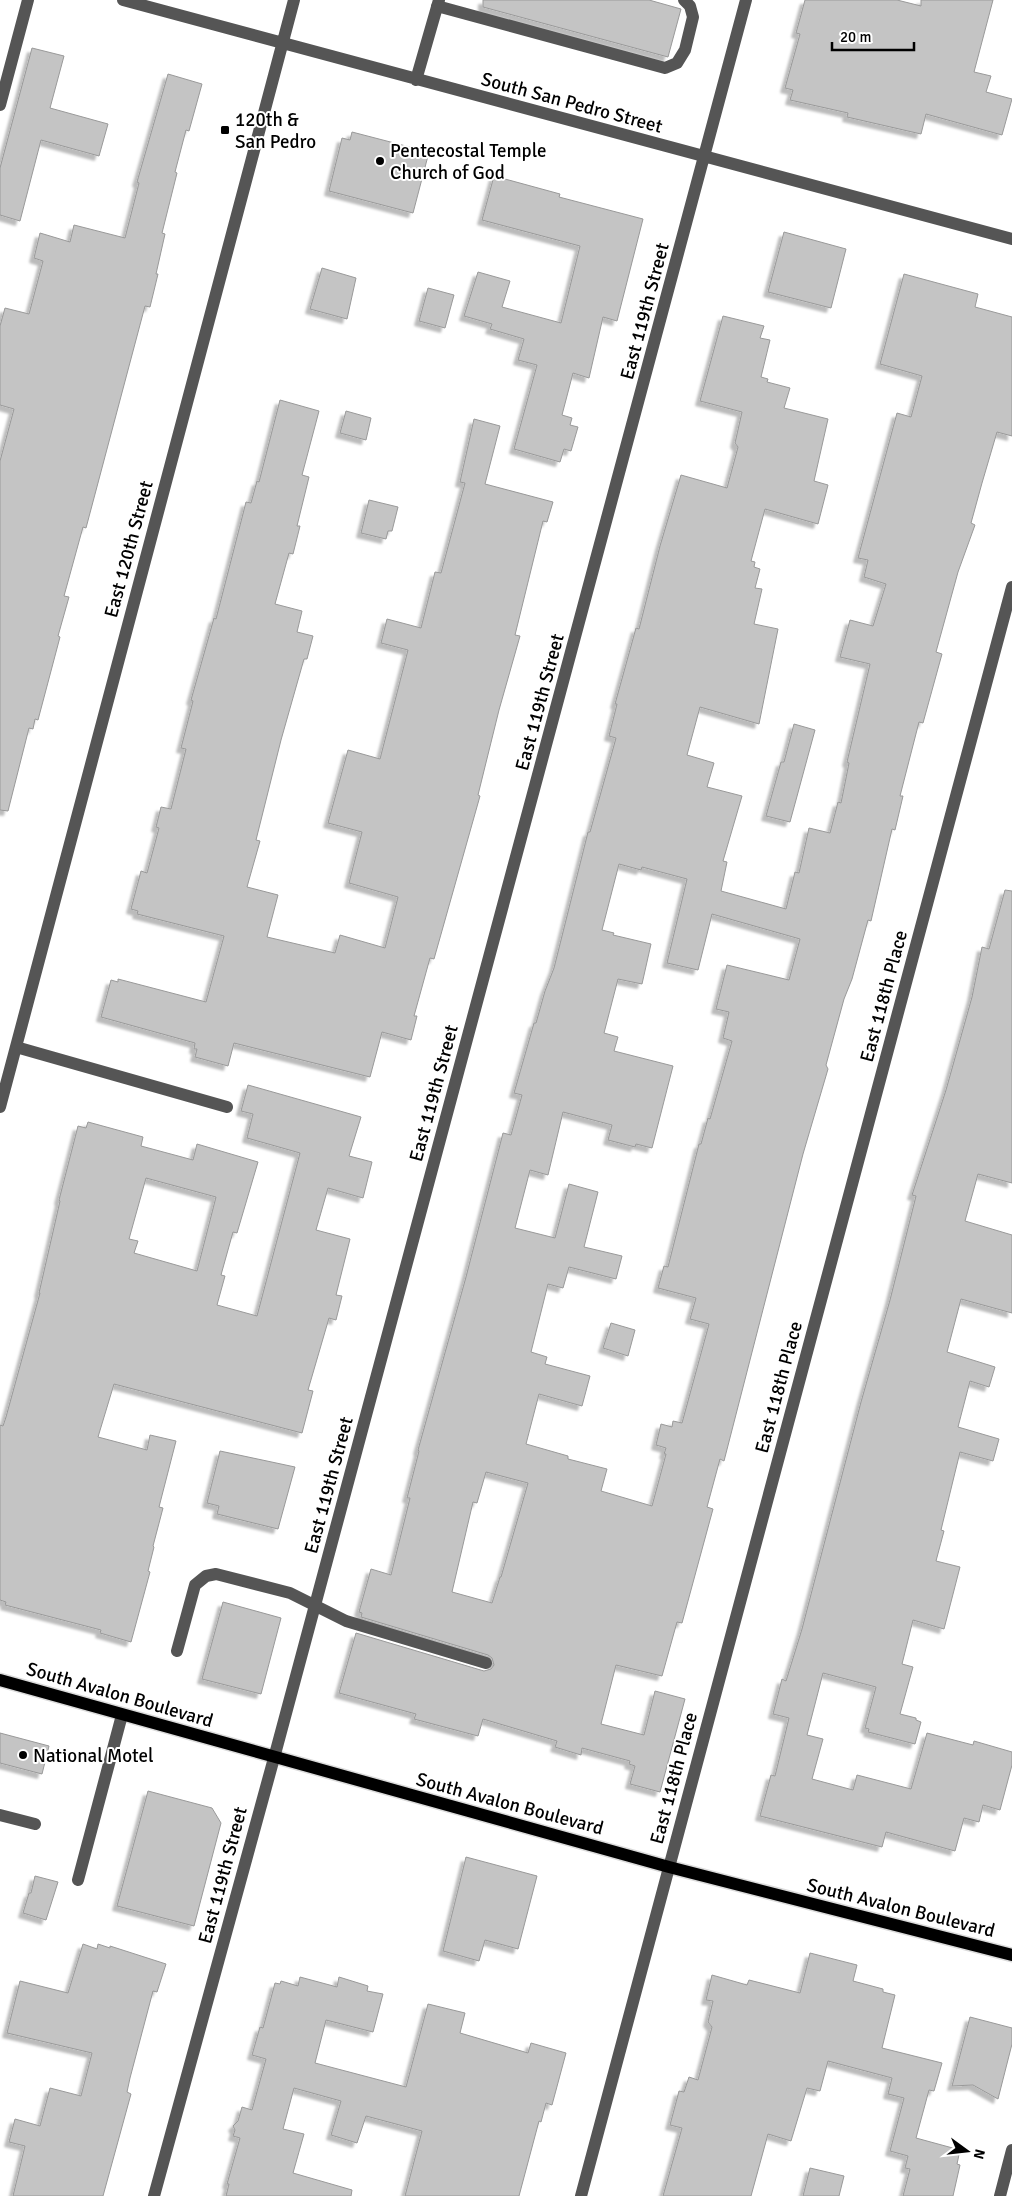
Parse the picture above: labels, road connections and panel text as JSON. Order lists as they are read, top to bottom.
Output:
{
  "streets": {
    "main road": ["South Avalon Boulevard"],
    "street": [
      "South San Pedro Street",
      "East 119th Street",
      "East 120th Street",
      "East 118th Place"
    ]
  },
  "crossings": [
    ["South San Pedro Street", "East 119th Street"],
    ["South San Pedro Street", "East 120th Street"],
    ["East 119th Street", "South Avalon Boulevard"],
    ["East 118th Place", "South Avalon Boulevard"]
  ],
  "places": {
    "transit": ["120th & San Pedro"],
    "other": ["Pentecostal Temple Church of God", "National Motel"]
  },
  "scale_bar": "20 m",
  "north": "right"
}
